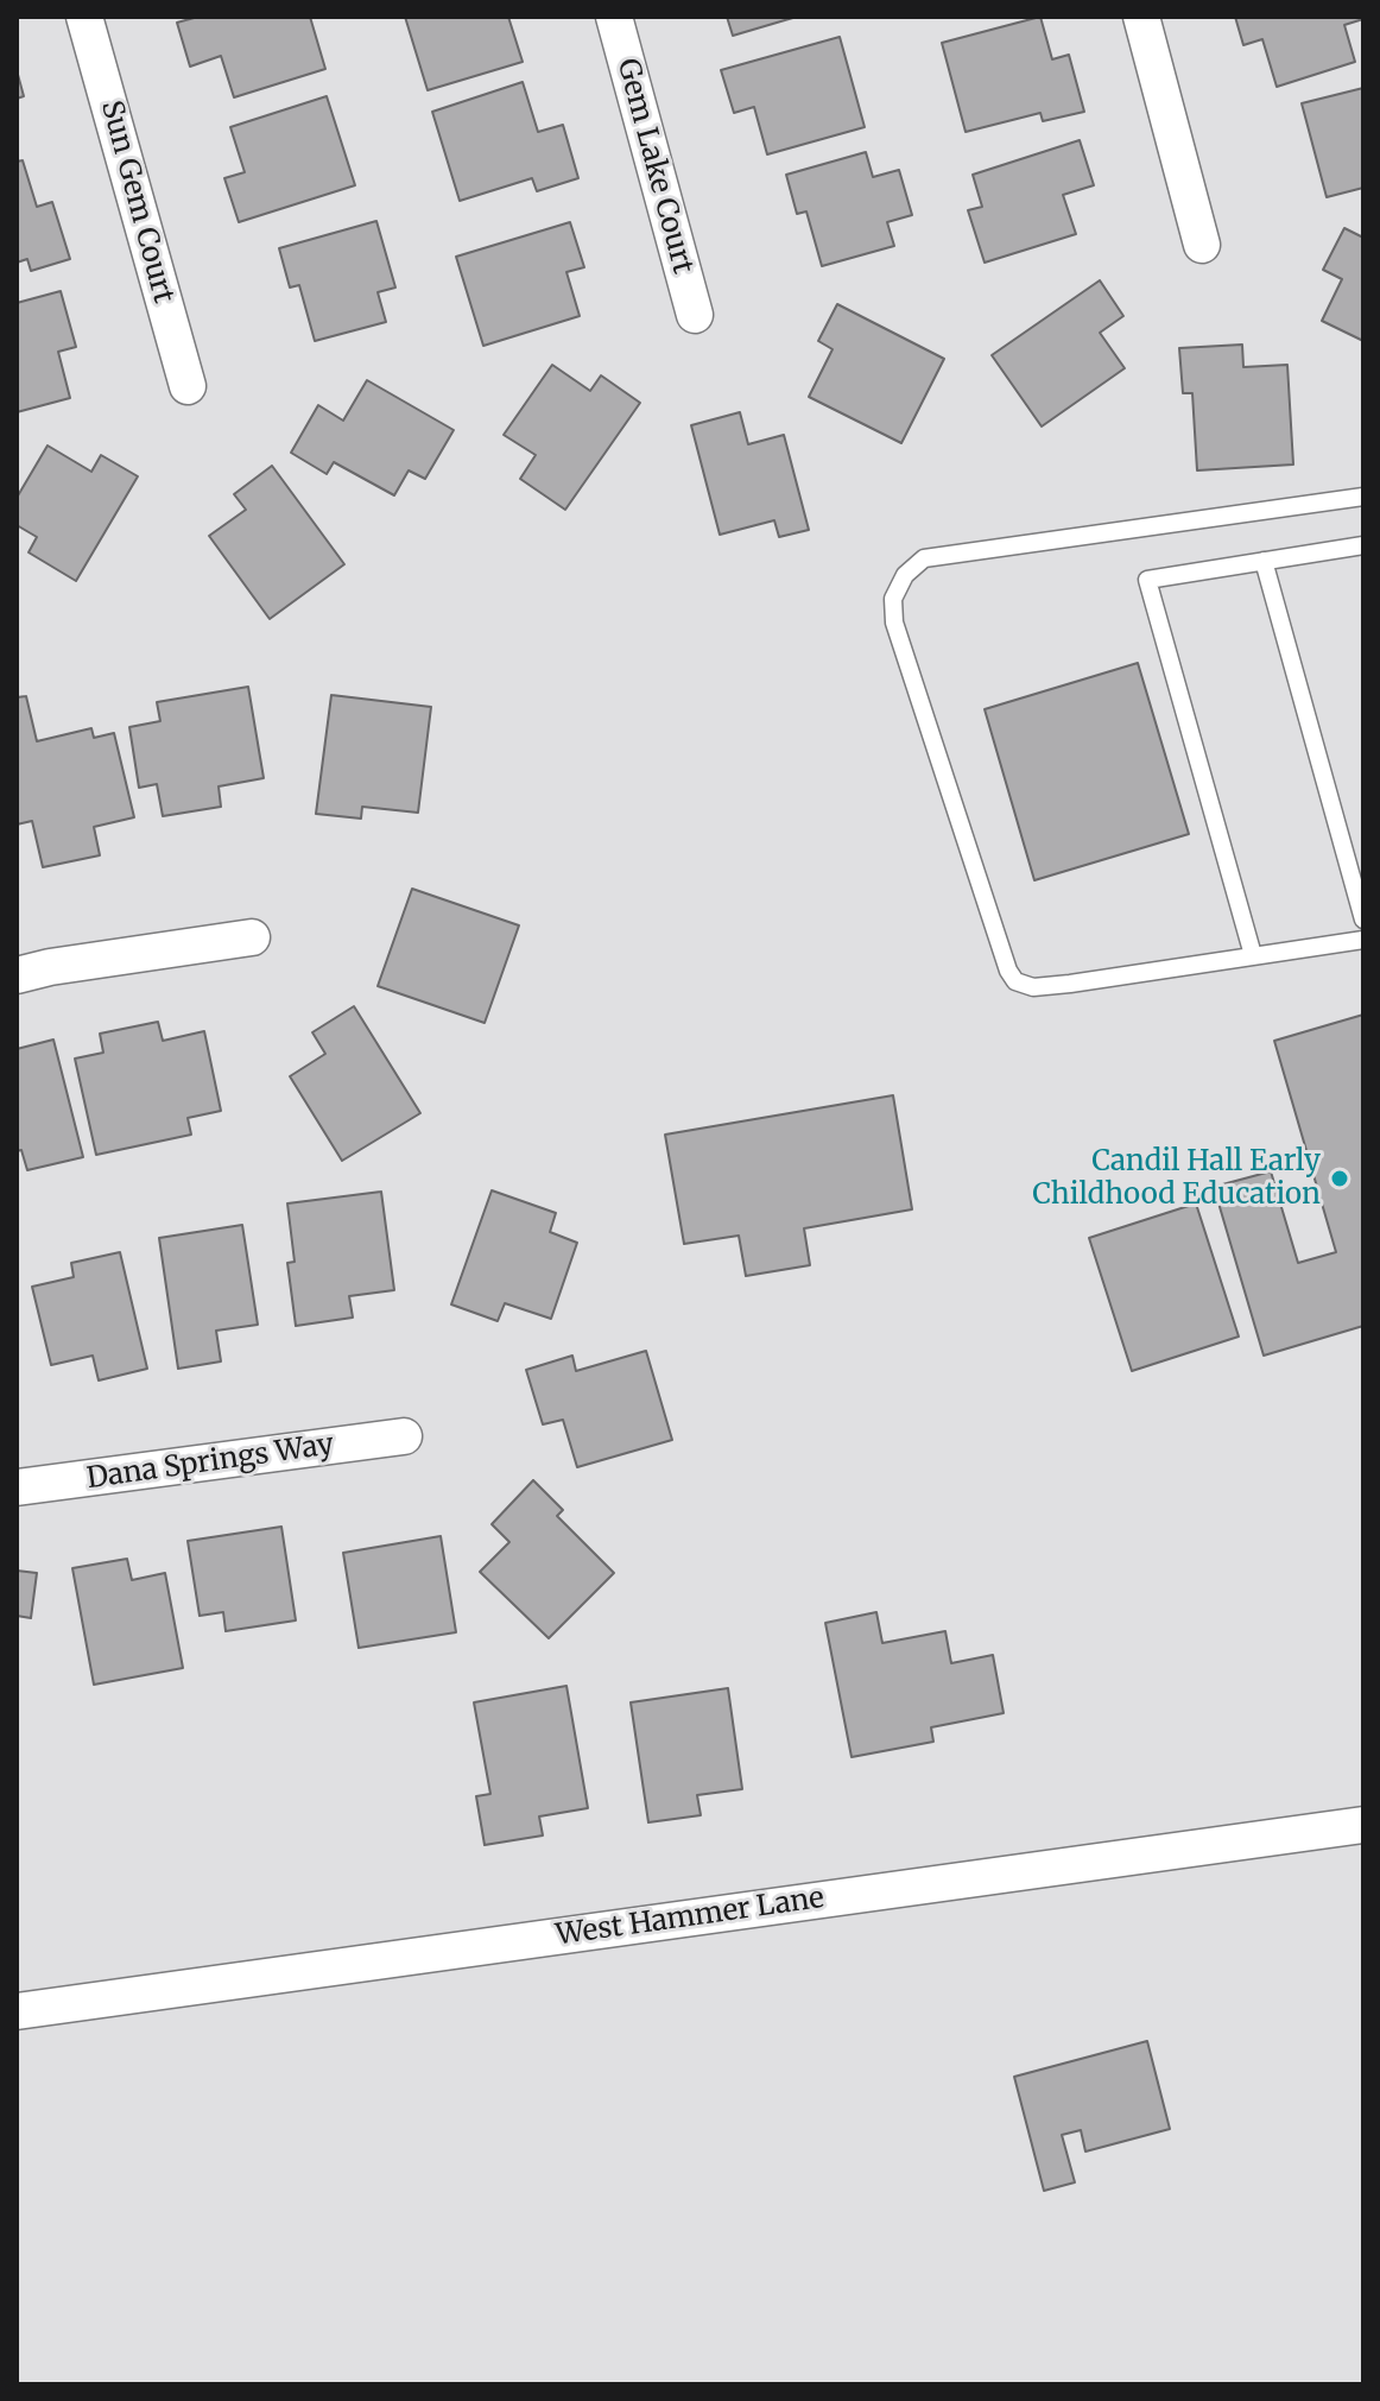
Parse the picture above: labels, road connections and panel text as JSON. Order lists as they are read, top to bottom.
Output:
{
  "streets": {
    "street": [
      "Gem Lake Court",
      "Sun Gem Court",
      "Dana Springs Way",
      "West Hammer Lane"
    ]
  },
  "places": ["Candil Hall Early Childhood Education"]
}
